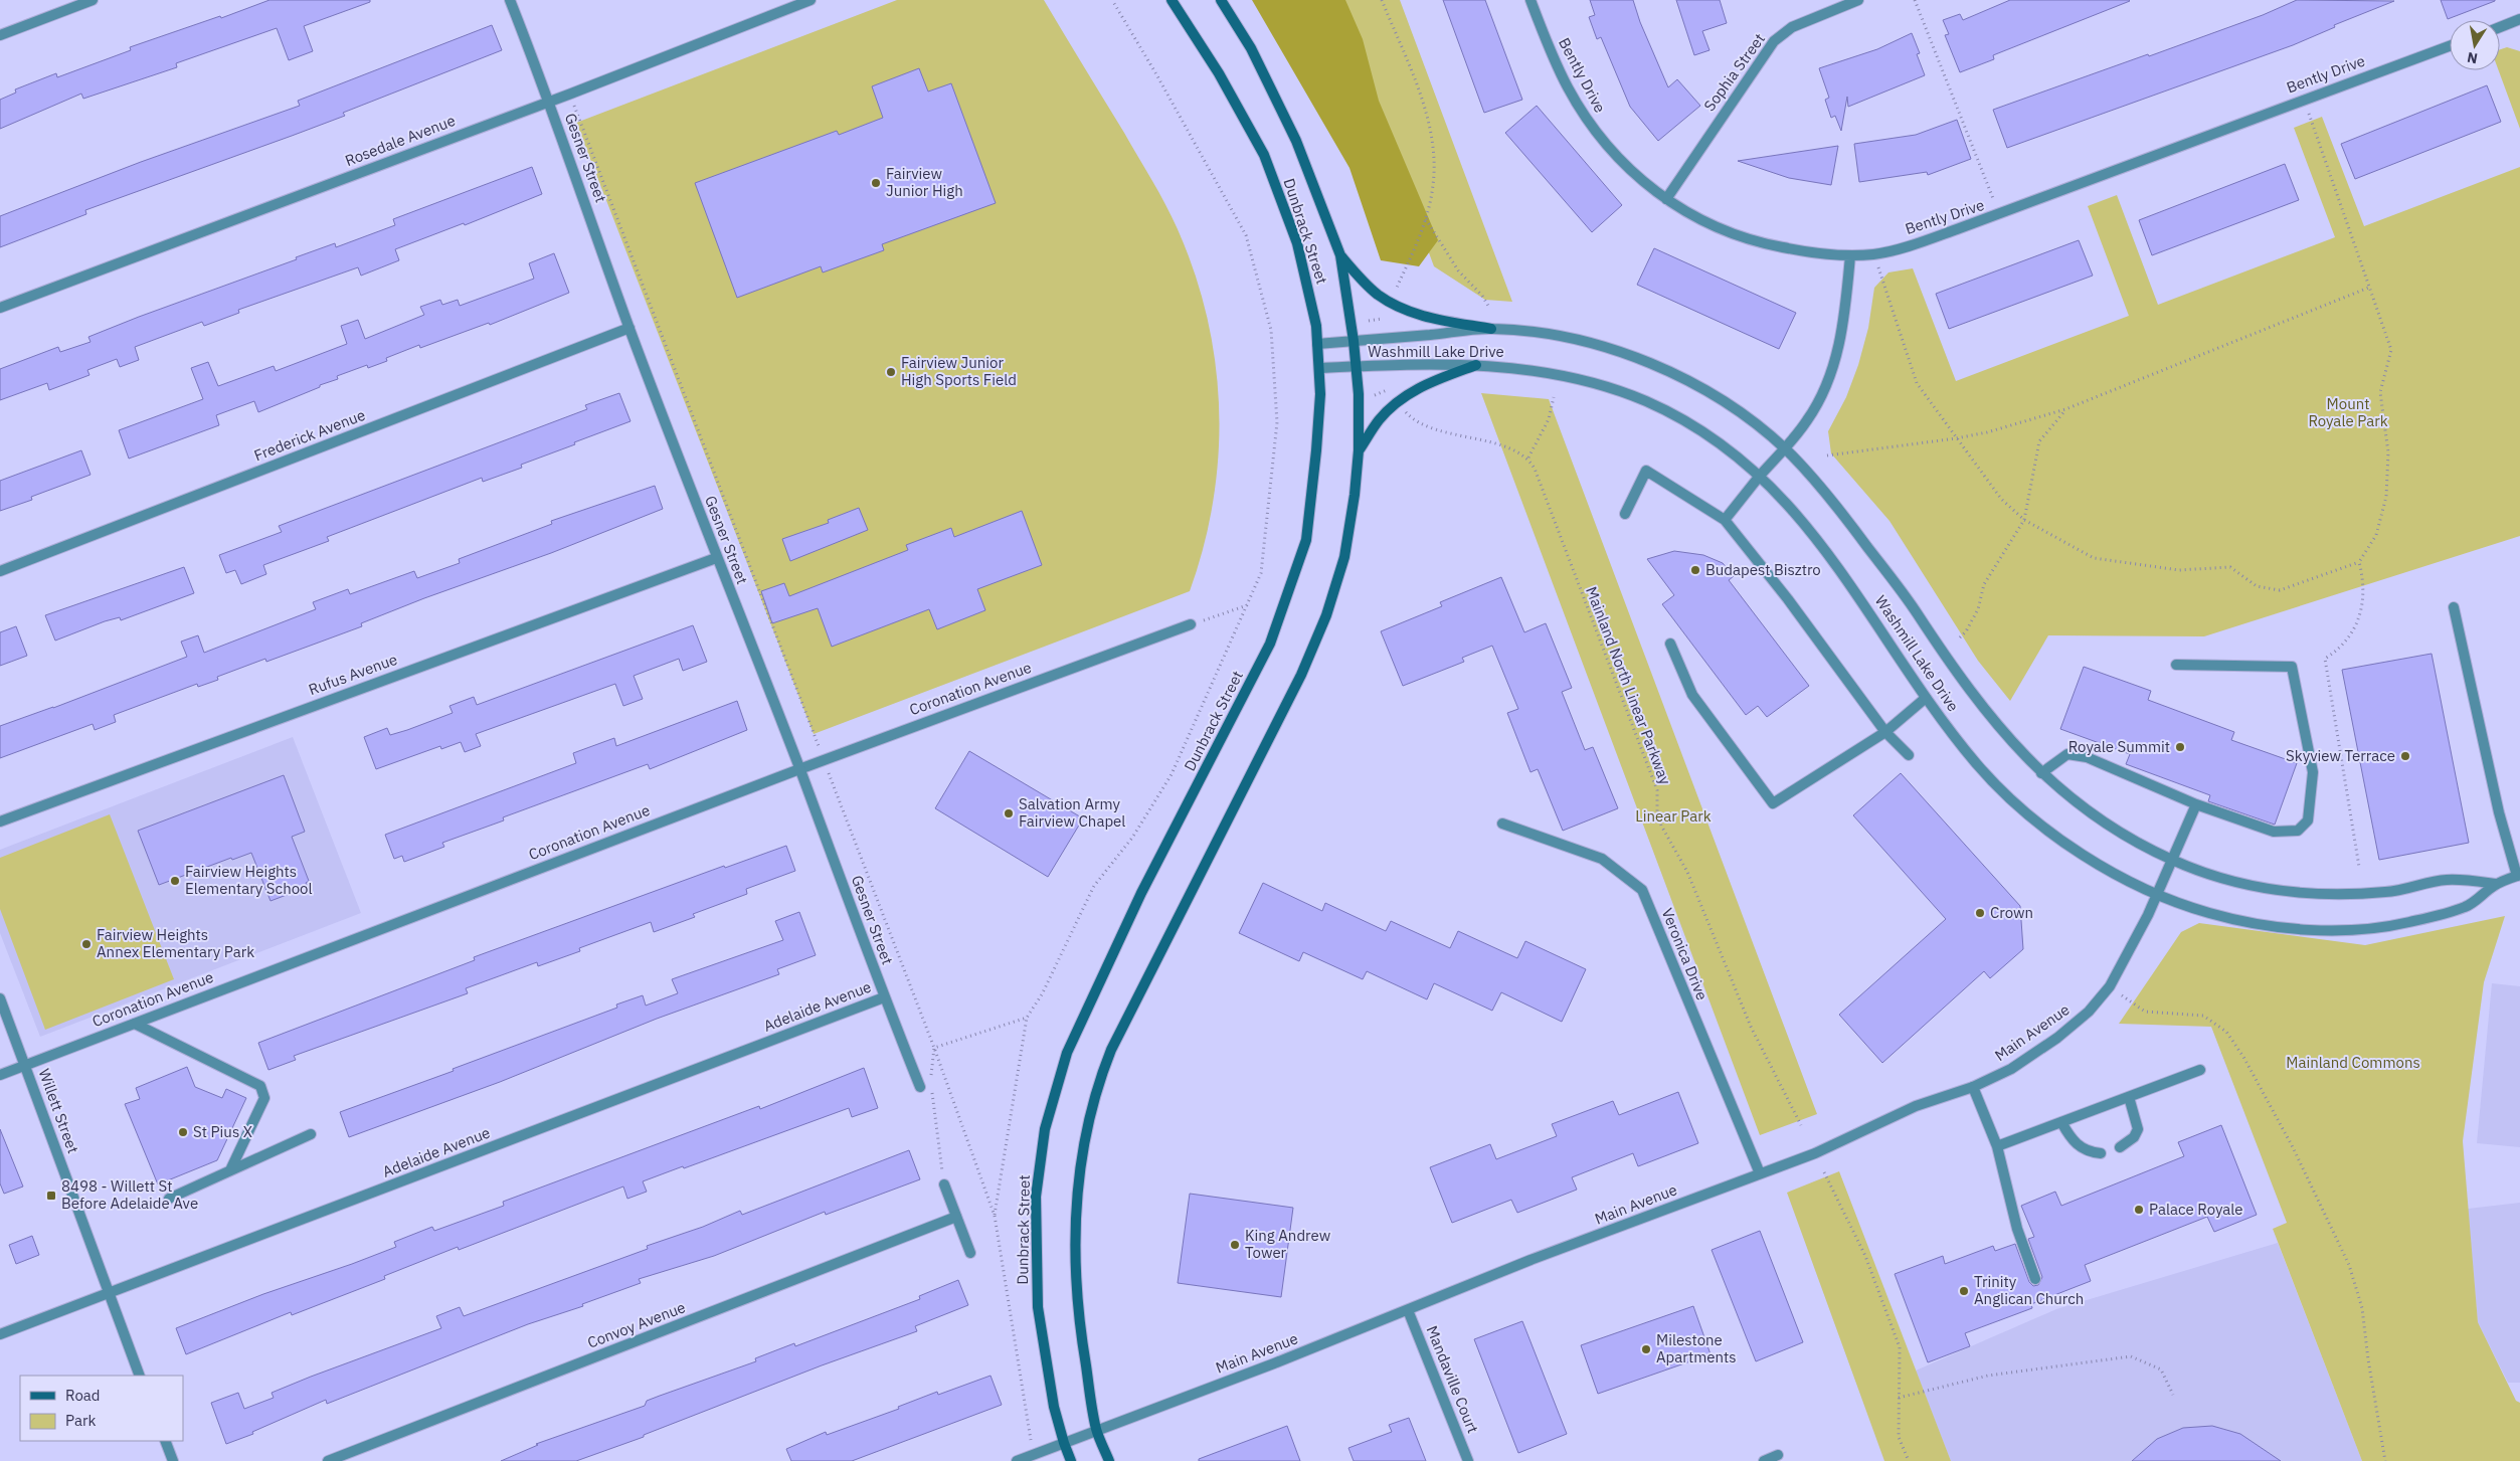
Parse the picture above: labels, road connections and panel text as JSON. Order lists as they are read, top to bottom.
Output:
{
  "streets": {
    "main road": ["Dunbrack Street"],
    "street": [
      "Sophia Street",
      "Bently Drive",
      "Rosedale Avenue",
      "Gesner Street",
      "Washmill Lake Drive",
      "Frederick Avenue",
      "Rufus Avenue",
      "Coronation Avenue",
      "Veronica Drive",
      "Adelaide Avenue",
      "Main Avenue",
      "Willett Street",
      "Convoy Avenue",
      "Mandaville Court"
    ],
    "path": ["Mainland North Linear Parkway"]
  },
  "crossings": [
    ["Sophia Street", "Bently Drive"],
    ["Rosedale Avenue", "Gesner Street"],
    ["Gesner Street", "Frederick Avenue"],
    ["Gesner Street", "Rufus Avenue"],
    ["Gesner Street", "Coronation Avenue"],
    ["Gesner Street", "Adelaide Avenue"],
    ["Dunbrack Street", "Washmill Lake Drive"],
    ["Dunbrack Street", "Main Avenue"],
    ["Washmill Lake Drive", "Main Avenue"],
    ["Coronation Avenue", "Willett Street"],
    ["Veronica Drive", "Main Avenue"],
    ["Adelaide Avenue", "Willett Street"],
    ["Main Avenue", "Mandaville Court"]
  ],
  "parks": ["Mount Royale Park", "Linear Park", "Mainland Commons"],
  "places": {
    "other": [
      "Fairview Junior High",
      "Fairview Junior High Sports Field",
      "Budapest Bisztro",
      "Royale Summit",
      "Skyview Terrace",
      "Salvation Army Fairview Chapel",
      "Fairview Heights Elementary School",
      "Crown",
      "Fairview Heights Annex Elementary Park",
      "St Pius X",
      "Palace Royale",
      "King Andrew Tower",
      "Trinity Anglican Church",
      "Milestone Apartments"
    ],
    "transit": ["8498 - Willett St Before Adelaide Ave"]
  },
  "legend": ["Road", "Park"],
  "north": "bottom"
}
